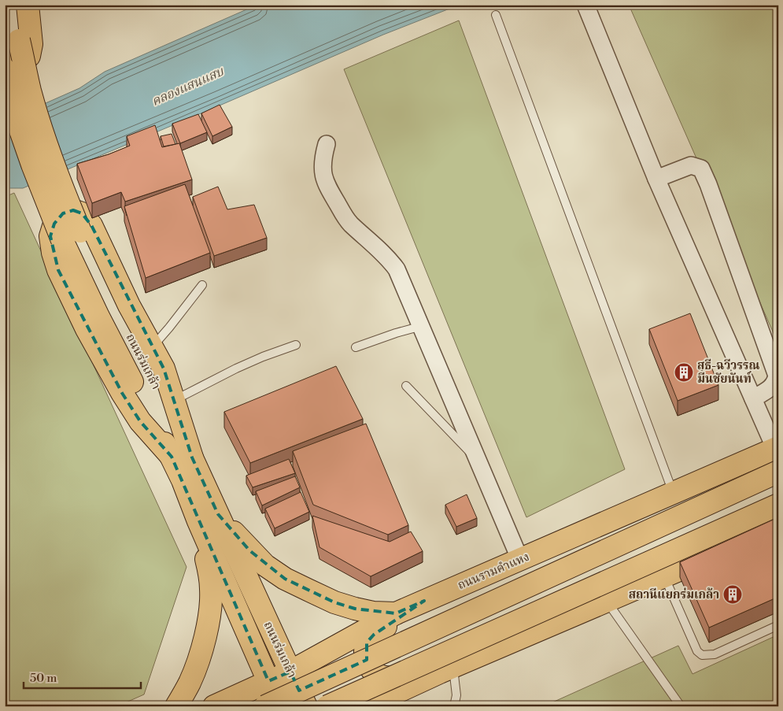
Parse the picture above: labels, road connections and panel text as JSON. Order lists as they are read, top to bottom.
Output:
{
  "streets": {
    "main road": ["ถนนร่มเกล้า", "ถนนรามคำแหง"]
  },
  "crossings": [
    ["ถนนร่มเกล้า", "ถนนรามคำแหง"]
  ],
  "water": ["คลองแสนแสบ"],
  "places": {
    "building": ["สุธี-ฉวีวรรณ มีนชัยนันท์", "สถานีแยกร่มเกล้า"]
  },
  "scale_bar": "50 m"
}
